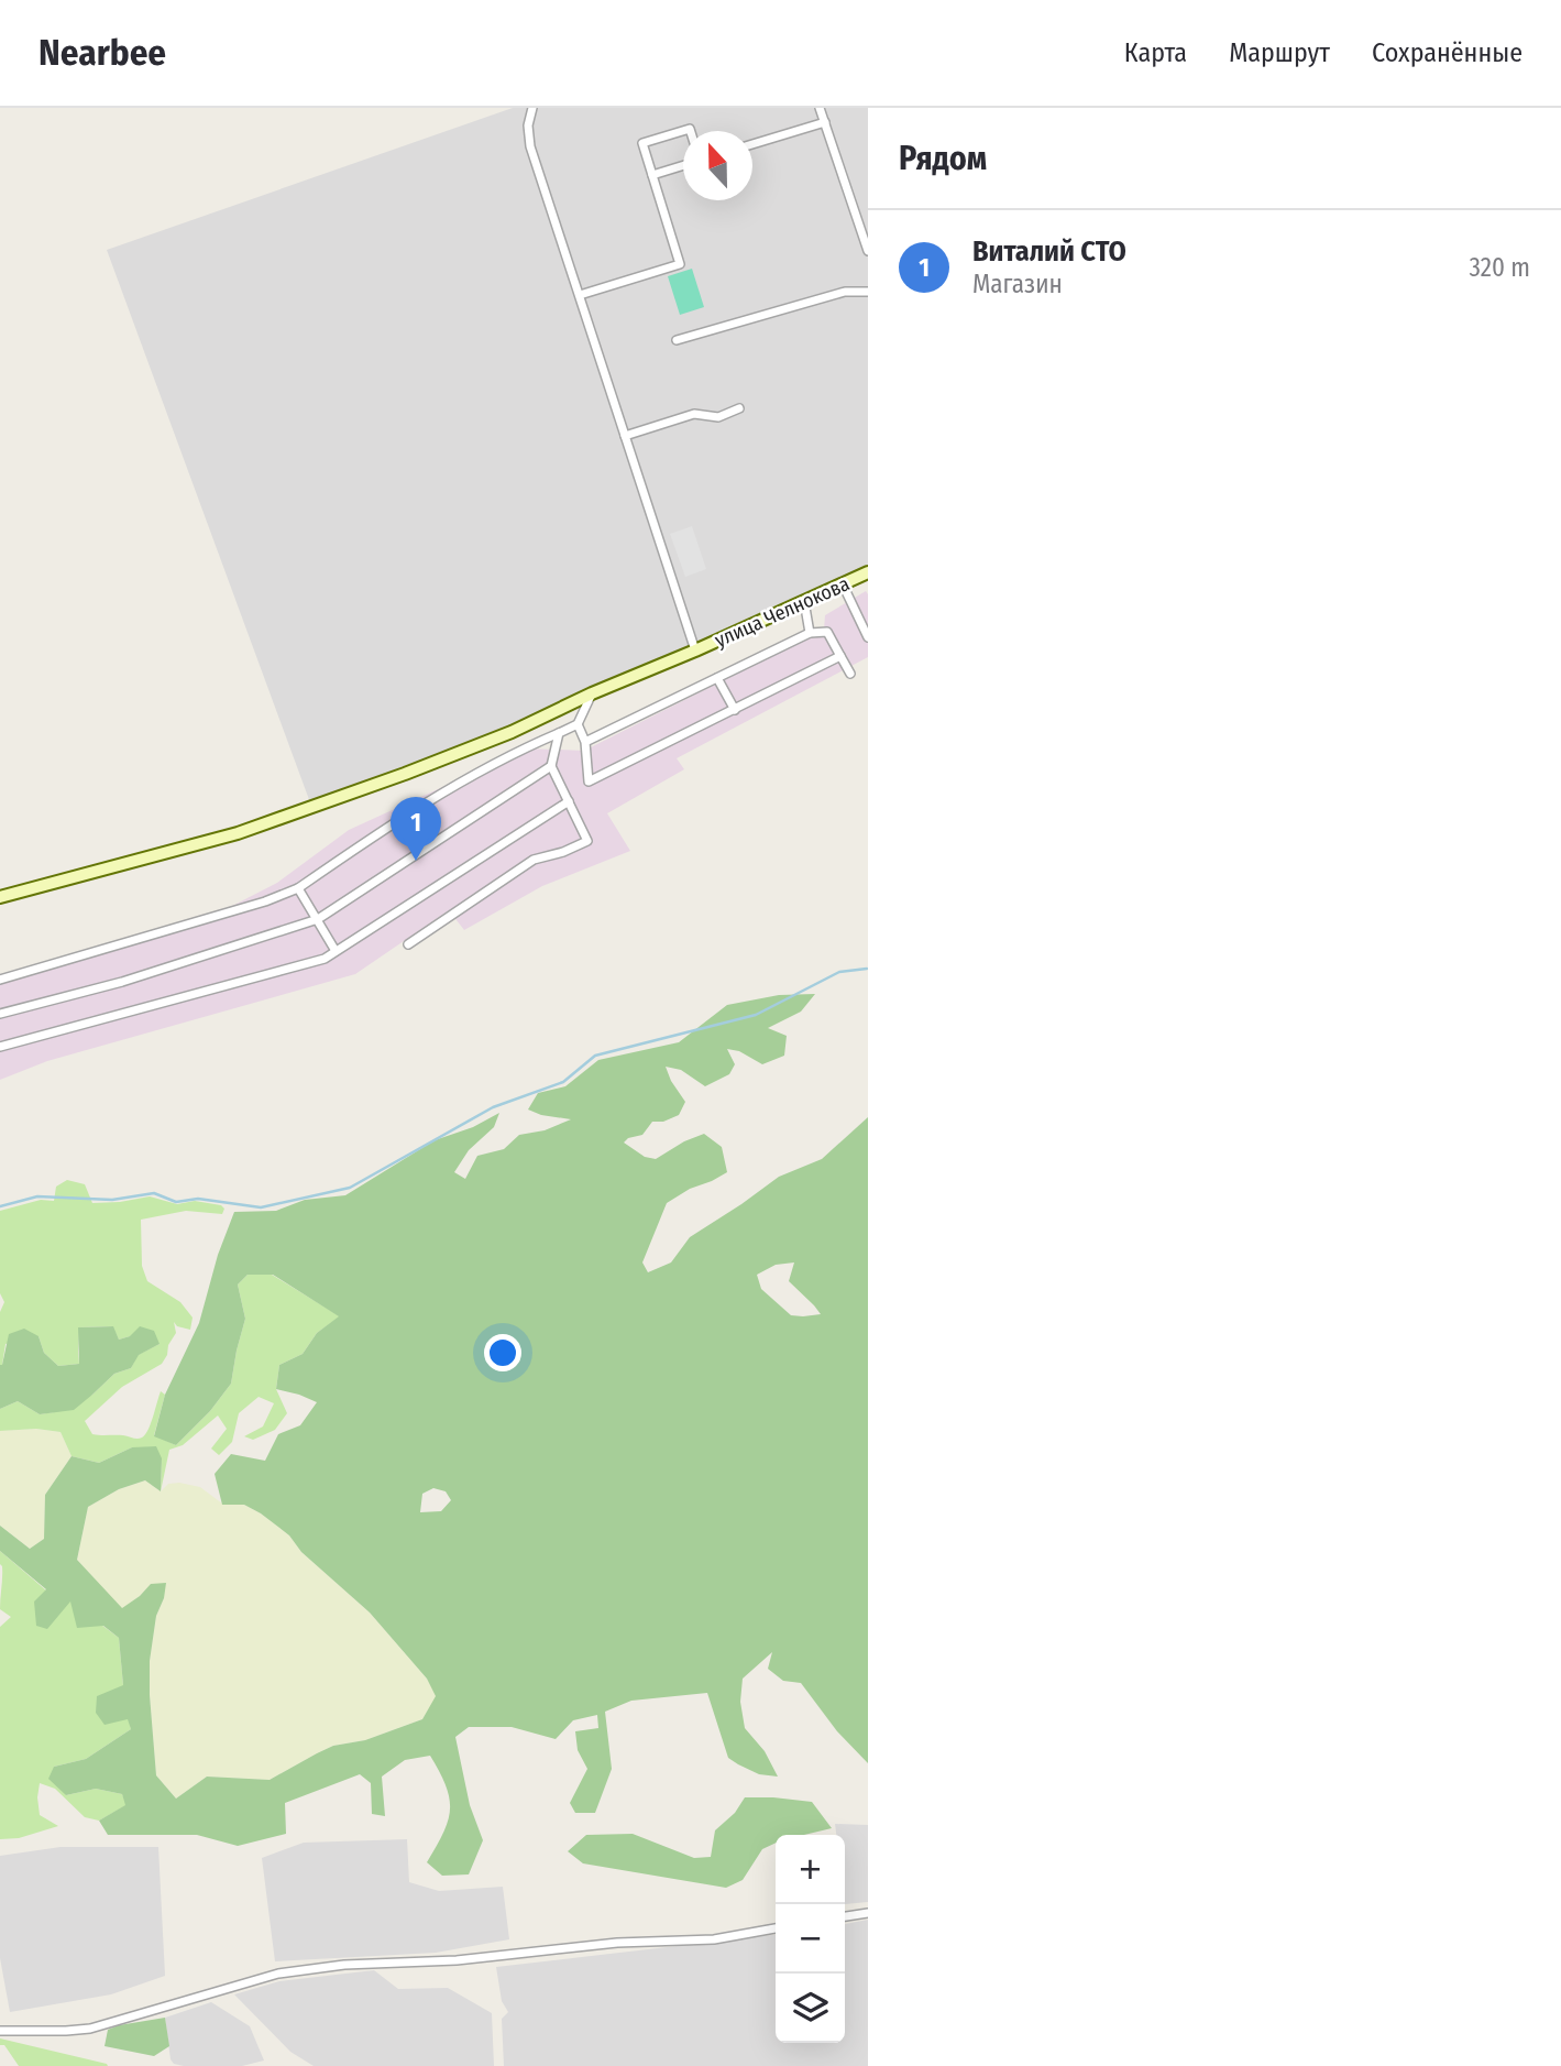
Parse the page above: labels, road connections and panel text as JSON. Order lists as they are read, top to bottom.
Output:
{
  "streets": {
    "main road": ["улица Челнокова"]
  },
  "north": "top",
  "page": {
    "header": "Nearbee",
    "nav": ["Карта", "Маршрут", "Сохранённые"],
    "heading": "Рядом",
    "list": [
      {
        "mark": "1",
        "name": "Виталий СТО",
        "note": "Магазин",
        "value": "320 m"
      }
    ],
    "pins": "1",
    "map_buttons": ["+", "−"]
  }
}
